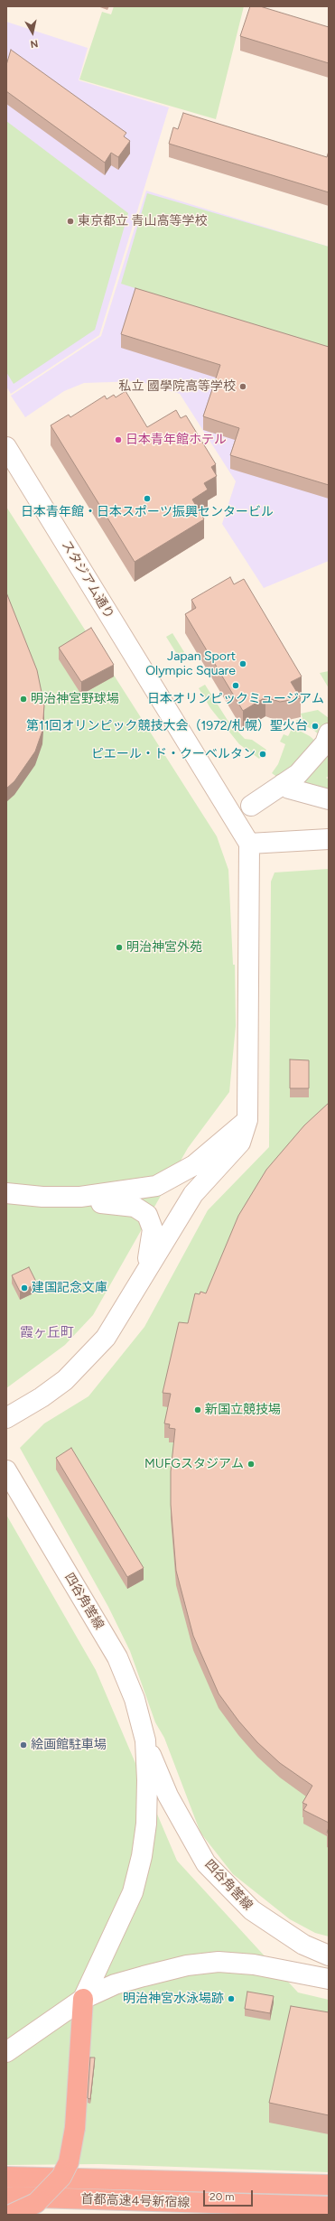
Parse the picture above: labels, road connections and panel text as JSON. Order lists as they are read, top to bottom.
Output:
{
  "streets": {
    "highway": ["首都高速4号新宿線"],
    "street": ["スタジアム通り", "四谷角筈線"]
  },
  "districts": ["霞ヶ丘町"],
  "places": [
    "東京都立 青山高等学校",
    "私立 國學院高等学校",
    "日本青年館ホテル",
    "日本青年館・日本スポーツ振興センタービル",
    "Japan Sport Olympic Square",
    "日本オリンピックミュージアム",
    "明治神宮野球場",
    "第11回オリンピック競技大会（1972/札幌）聖火台",
    "ピエール・ド・クーベルタン",
    "明治神宮外苑",
    "建国記念文庫",
    "新国立競技場",
    "MUFGスタジアム",
    "絵画館駐車場",
    "明治神宮水泳場跡"
  ],
  "scale_bar": "20 m",
  "north": "bottom"
}
